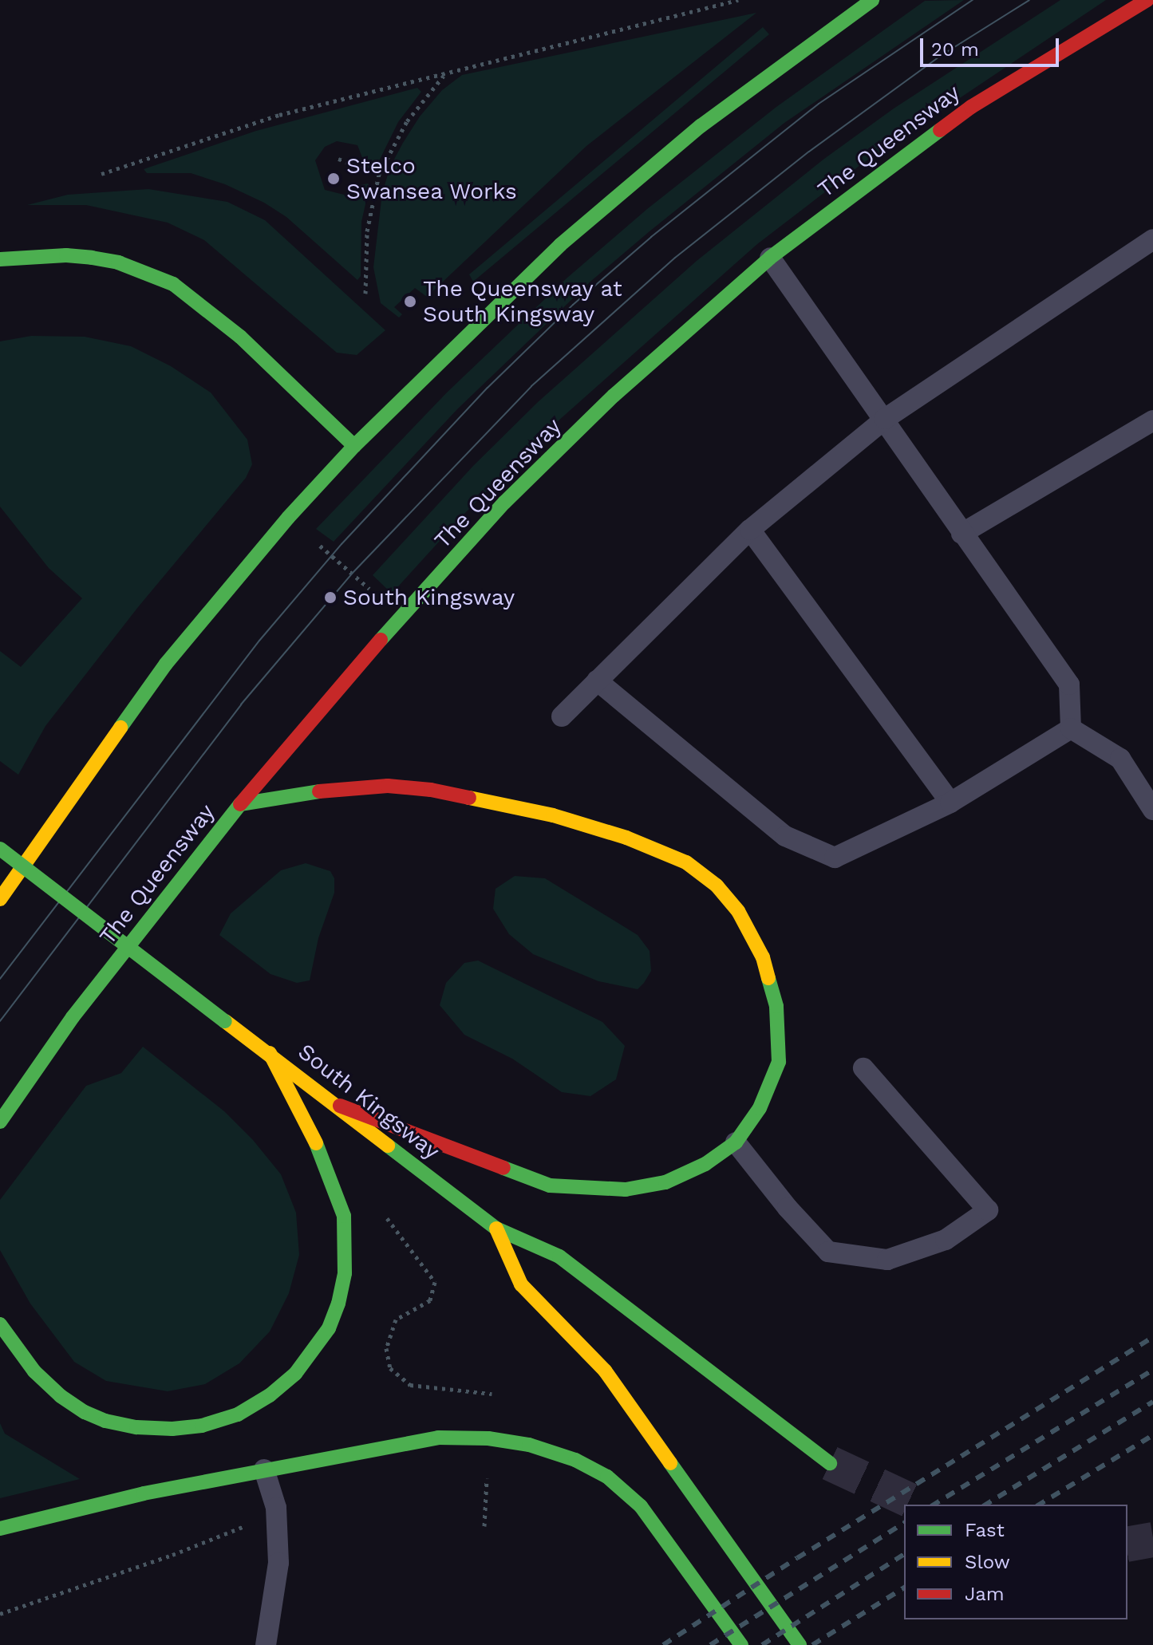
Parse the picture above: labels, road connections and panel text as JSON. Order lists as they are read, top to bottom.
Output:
{
  "streets": {
    "main road": ["The Queensway", "South Kingsway"]
  },
  "places": ["Stelco Swansea Works", "The Queensway at South Kingsway", "South Kingsway"],
  "legend": ["Fast", "Slow", "Jam"],
  "scale_bar": "20 m"
}
